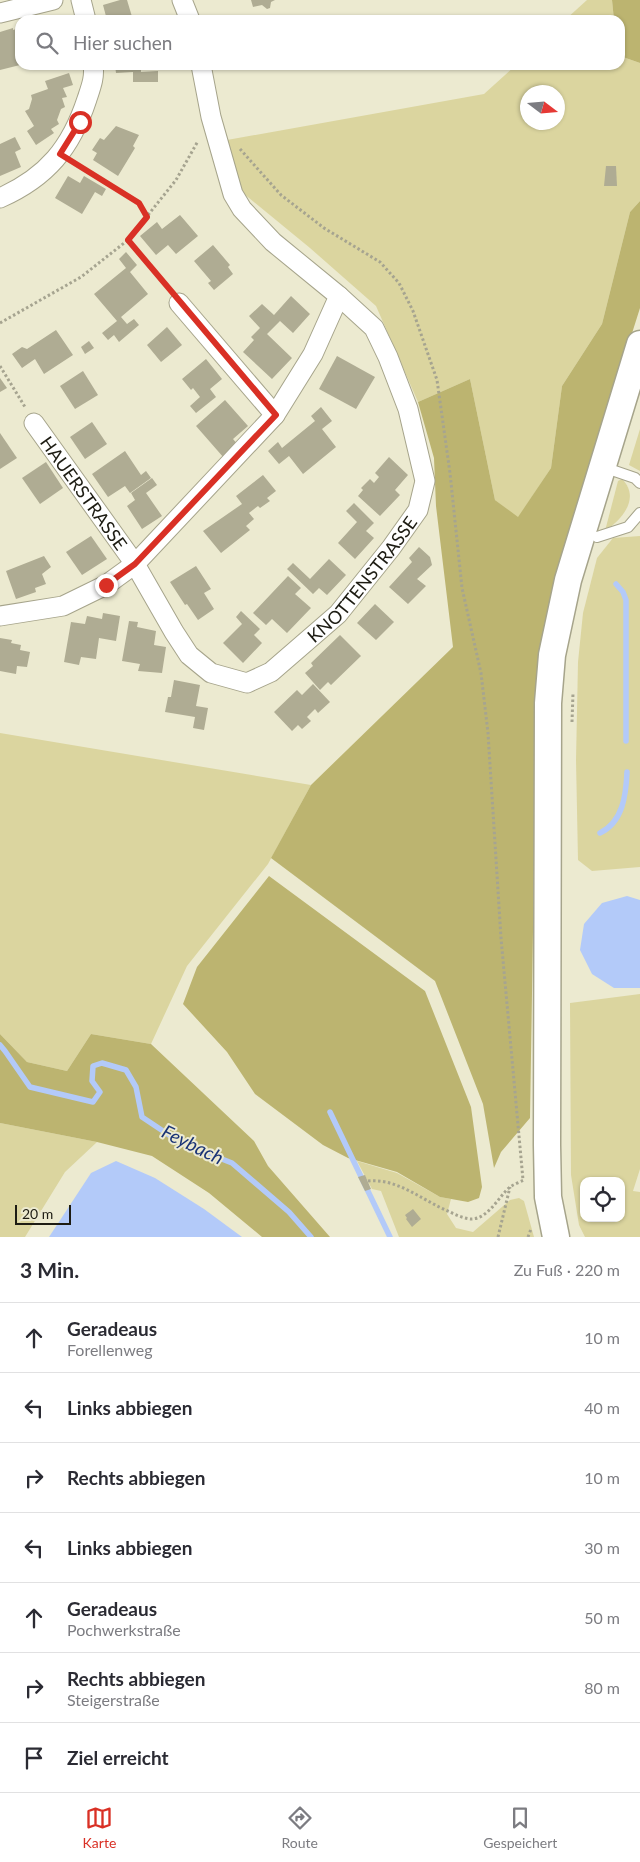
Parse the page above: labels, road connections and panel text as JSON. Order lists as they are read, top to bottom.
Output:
{
  "streets": {
    "street": ["HAUERSTRASSE", "KNOTTENSTRASSE"]
  },
  "crossings": [
    ["HAUERSTRASSE", "KNOTTENSTRASSE"]
  ],
  "water": ["Feybach"],
  "scale_bar": "20 m",
  "north": "right",
  "page": {
    "search": "Hier suchen",
    "scale": "20 m",
    "heading": ["3 Min.", "Zu Fuß · 220 m"],
    "list": [
      ["Geradeaus", "Forellenweg", "10 m"],
      ["Links abbiegen", "40 m"],
      ["Rechts abbiegen", "10 m"],
      ["Links abbiegen", "30 m"],
      ["Geradeaus", "Pochwerkstraße", "50 m"],
      ["Rechts abbiegen", "Steigerstraße", "80 m"],
      "Ziel erreicht"
    ],
    "nav": ["Karte", "Route", "Gespeichert"]
  }
}
